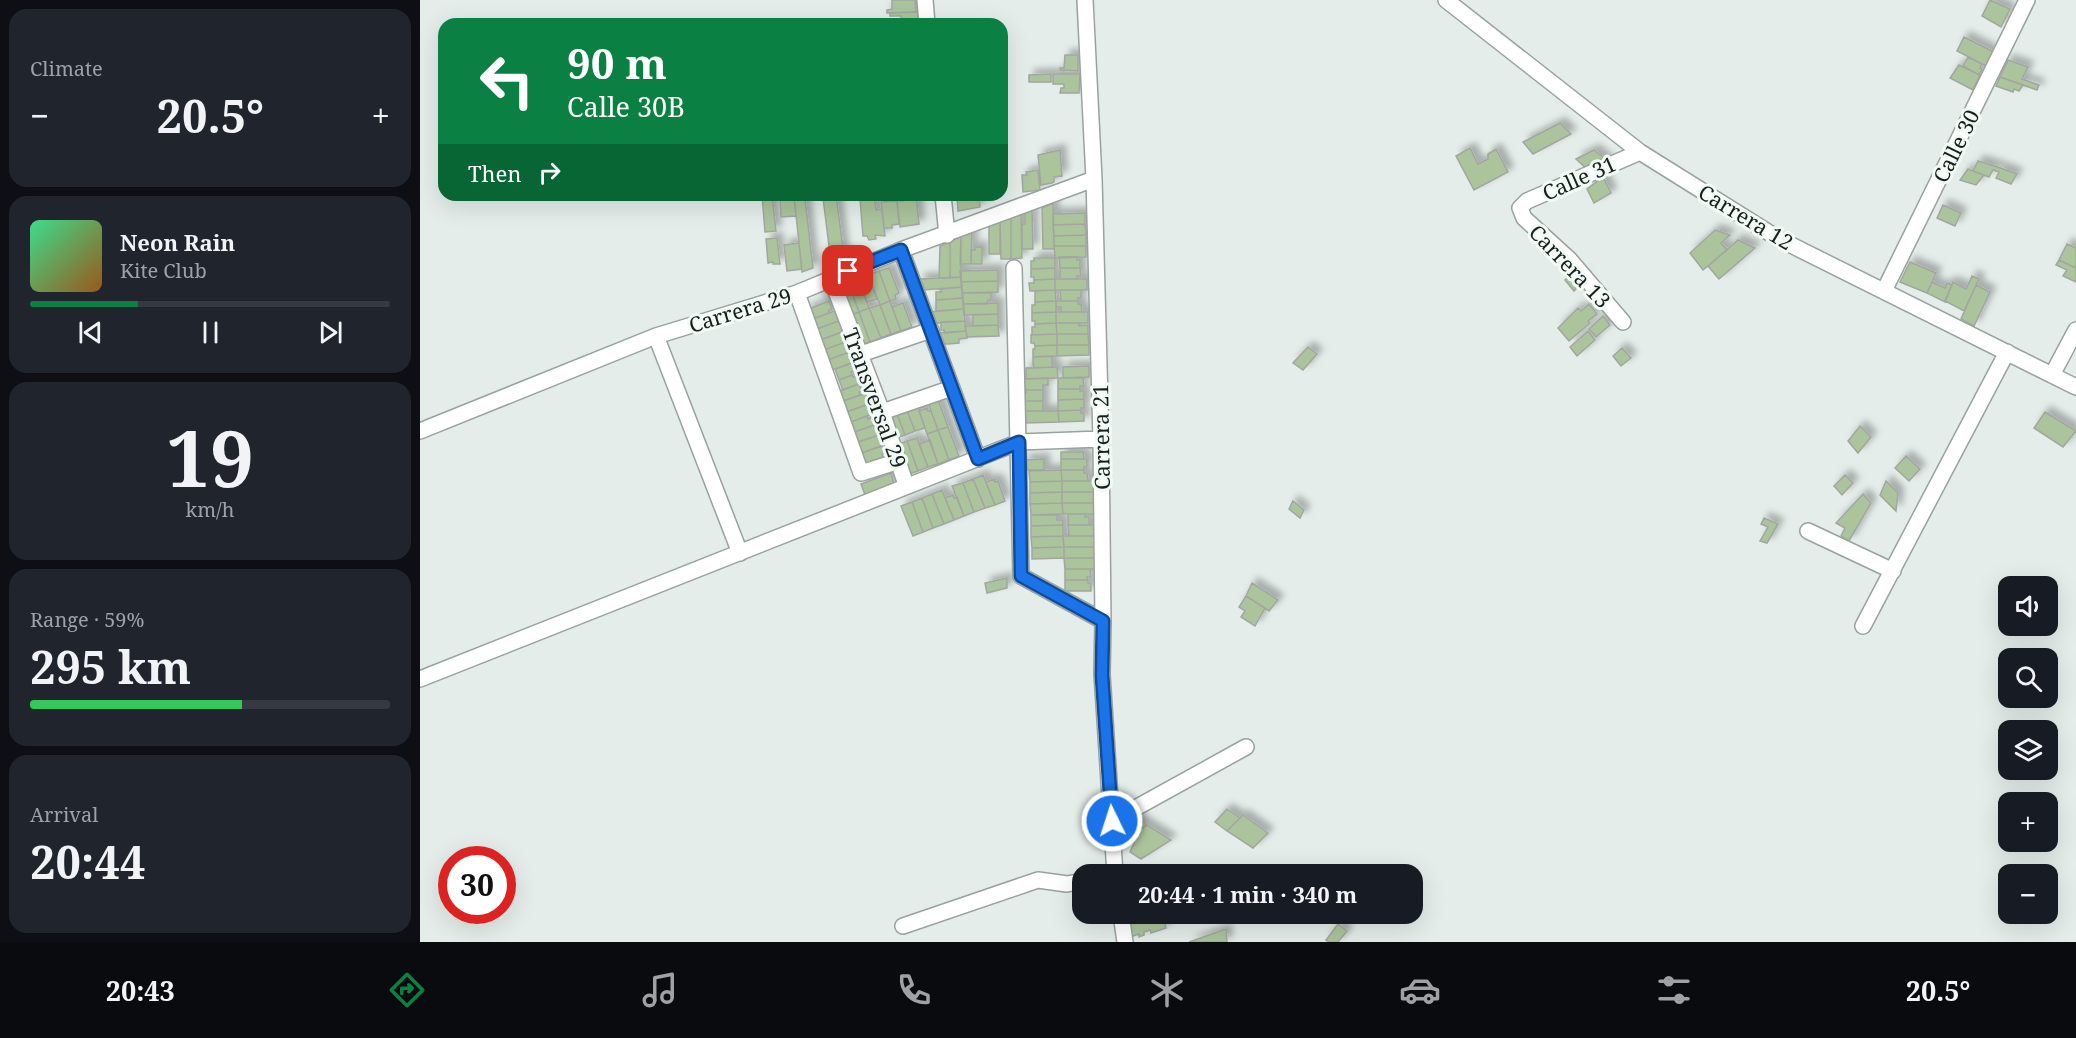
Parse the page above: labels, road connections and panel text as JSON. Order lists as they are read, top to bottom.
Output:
{
  "streets": {
    "street": [
      "Calle 30",
      "Calle 31",
      "Carrera 12",
      "Carrera 13",
      "Carrera 29",
      "Transversal 29",
      "Carrera 21"
    ]
  },
  "crossings": [
    ["Calle 30", "Carrera 12"],
    ["Calle 31", "Carrera 12"],
    ["Calle 31", "Carrera 13"],
    ["Carrera 29", "Transversal 29"],
    ["Carrera 29", "Carrera 21"]
  ],
  "page": {
    "tile": [
      "Climate",
      ["19", "km/h"],
      ["Range · 59%", "295 km"],
      ["Arrival", "20:44"]
    ],
    "turn": ["90 m", "Calle 30B"],
    "heat": ["−", "20.5°", "+"],
    "then": "Then",
    "song": ["Neon Rain", "Kite Club"],
    "map_buttons": ["+", "−"],
    "limit": "30",
    "trip": "20:44 · 1 min · 340 m",
    "tabs": ["20:43", "20.5°"]
  }
}
